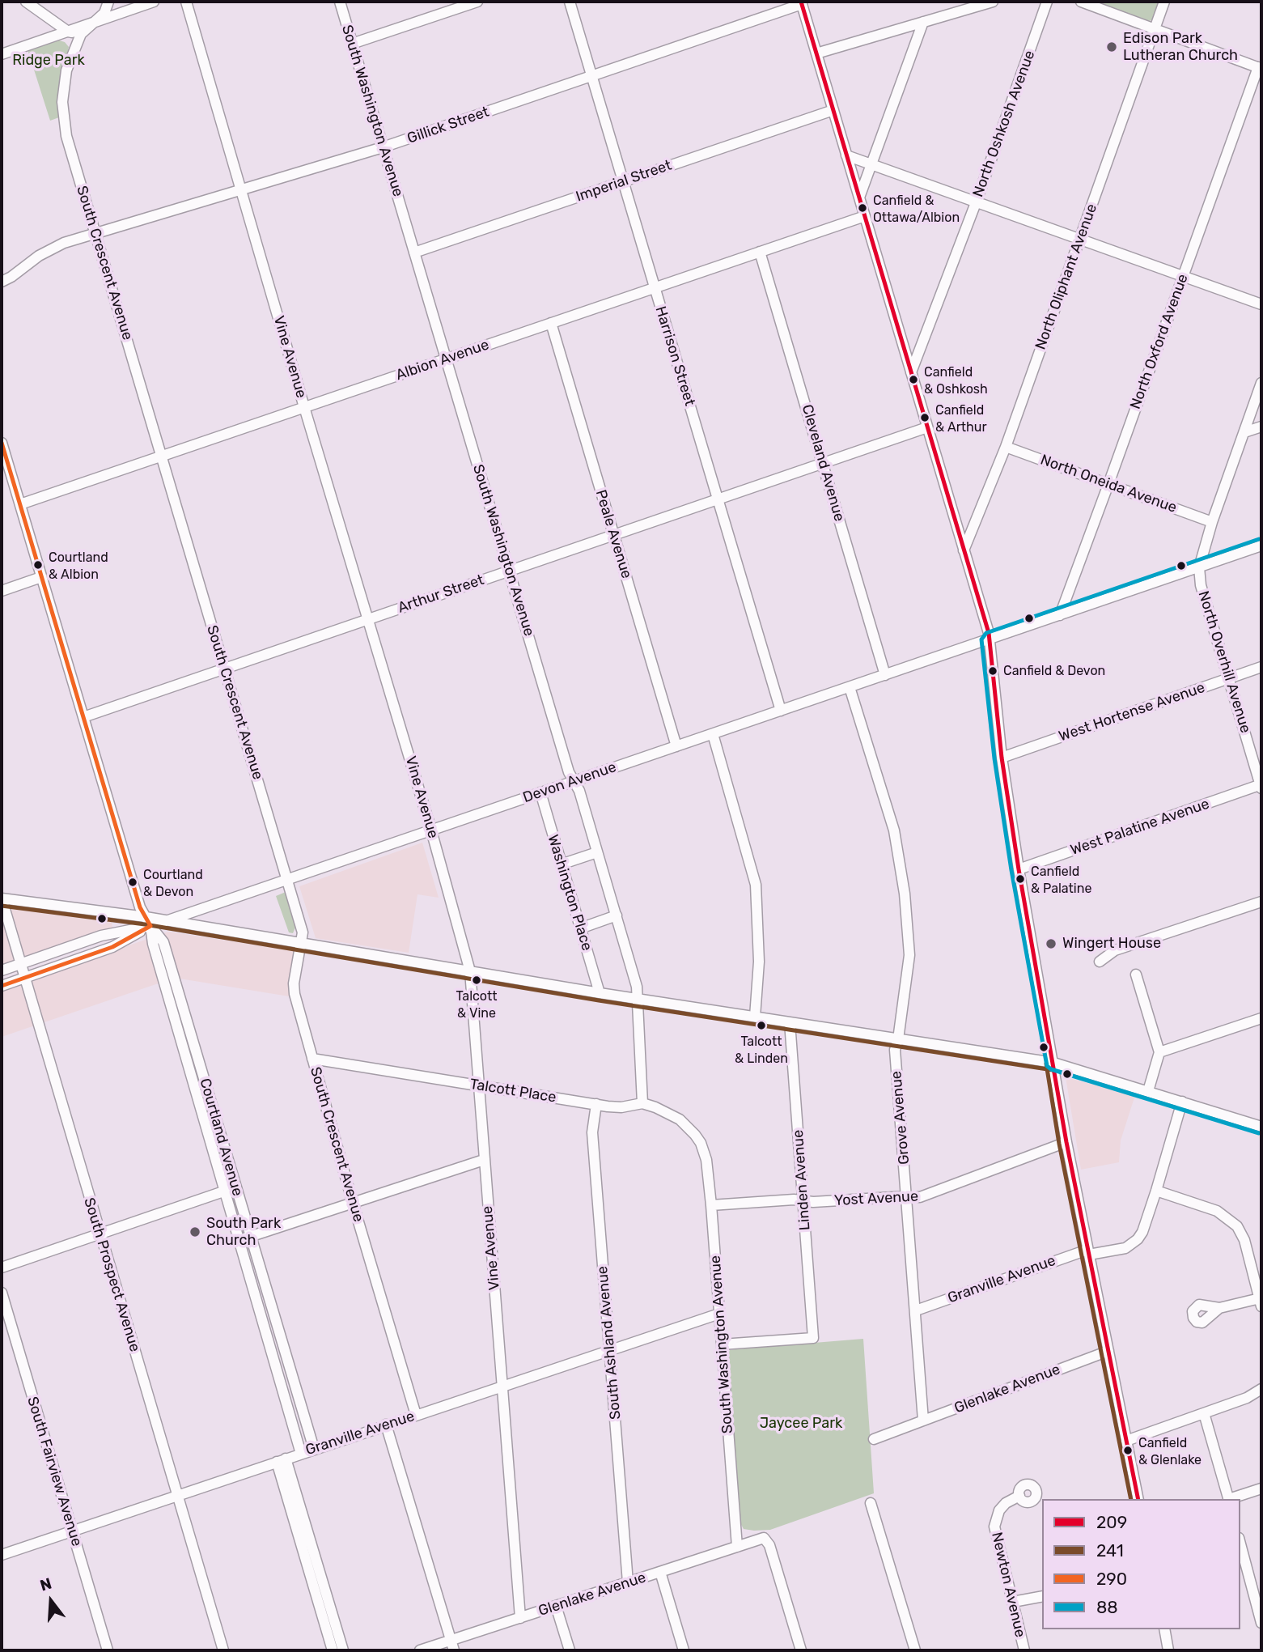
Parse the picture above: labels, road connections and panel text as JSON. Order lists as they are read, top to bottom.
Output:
{
  "streets": {
    "street": [
      "South Washington Avenue",
      "North Oshkosh Avenue",
      "Gillick Street",
      "Imperial Street",
      "South Crescent Avenue",
      "North Oliphant Avenue",
      "North Oxford Avenue",
      "Harrison Street",
      "Vine Avenue",
      "Albion Avenue",
      "Cleveland Avenue",
      "North Oneida Avenue",
      "Peale Avenue",
      "Arthur Street",
      "North Overhill Avenue",
      "West Hortense Avenue",
      "Devon Avenue",
      "West Palatine Avenue",
      "Washington Place",
      "Talcott Place",
      "Grove Avenue",
      "Courtland Avenue",
      "Linden Avenue",
      "Yost Avenue",
      "South Prospect Avenue",
      "Granville Avenue",
      "South Ashland Avenue",
      "Glenlake Avenue",
      "South Fairview Avenue",
      "Newton Avenue"
    ]
  },
  "crossings": [
    ["South Washington Avenue", "Gillick Street"],
    ["South Washington Avenue", "Imperial Street"],
    ["South Washington Avenue", "Albion Avenue"],
    ["South Washington Avenue", "Arthur Street"],
    ["South Washington Avenue", "Devon Avenue"],
    ["South Washington Avenue", "Talcott Place"],
    ["South Washington Avenue", "Linden Avenue"],
    ["South Washington Avenue", "Yost Avenue"],
    ["South Washington Avenue", "Granville Avenue"],
    ["South Washington Avenue", "Glenlake Avenue"],
    ["Gillick Street", "South Crescent Avenue"],
    ["Gillick Street", "Harrison Street"],
    ["Gillick Street", "Vine Avenue"],
    ["Imperial Street", "Harrison Street"],
    ["South Crescent Avenue", "Albion Avenue"],
    ["South Crescent Avenue", "Arthur Street"],
    ["South Crescent Avenue", "Devon Avenue"],
    ["South Crescent Avenue", "Talcott Place"],
    ["South Crescent Avenue", "Granville Avenue"],
    ["North Oliphant Avenue", "North Oneida Avenue"],
    ["North Oxford Avenue", "North Oneida Avenue"],
    ["North Oxford Avenue", "Devon Avenue"],
    ["Harrison Street", "Albion Avenue"],
    ["Harrison Street", "Arthur Street"],
    ["Harrison Street", "Devon Avenue"],
    ["Vine Avenue", "Albion Avenue"],
    ["Vine Avenue", "Arthur Street"],
    ["Vine Avenue", "Devon Avenue"],
    ["Vine Avenue", "Talcott Place"],
    ["Vine Avenue", "Granville Avenue"],
    ["Vine Avenue", "Glenlake Avenue"],
    ["Albion Avenue", "Cleveland Avenue"],
    ["Albion Avenue", "Peale Avenue"],
    ["Albion Avenue", "Courtland Avenue"],
    ["Cleveland Avenue", "Arthur Street"],
    ["Cleveland Avenue", "Devon Avenue"],
    ["Peale Avenue", "Arthur Street"],
    ["Peale Avenue", "Devon Avenue"],
    ["Arthur Street", "Courtland Avenue"],
    ["North Overhill Avenue", "West Hortense Avenue"],
    ["North Overhill Avenue", "Devon Avenue"],
    ["North Overhill Avenue", "West Palatine Avenue"],
    ["Devon Avenue", "Washington Place"],
    ["Devon Avenue", "Grove Avenue"],
    ["Devon Avenue", "Courtland Avenue"],
    ["Devon Avenue", "South Prospect Avenue"],
    ["Talcott Place", "South Ashland Avenue"],
    ["Grove Avenue", "Yost Avenue"],
    ["Grove Avenue", "Granville Avenue"],
    ["Grove Avenue", "Glenlake Avenue"],
    ["Courtland Avenue", "Granville Avenue"],
    ["Linden Avenue", "Yost Avenue"],
    ["South Prospect Avenue", "Granville Avenue"],
    ["Granville Avenue", "South Ashland Avenue"],
    ["Granville Avenue", "South Fairview Avenue"],
    ["South Ashland Avenue", "Glenlake Avenue"]
  ],
  "parks": ["Ridge Park", "Jaycee Park"],
  "places": [
    "Edison Park Lutheran Church",
    "Canfield & Ottawa/Albion",
    "Canfield & Oshkosh",
    "Canfield & Arthur",
    "Courtland & Albion",
    "Canfield & Devon",
    "Canfield & Palatine",
    "Courtland & Devon",
    "Wingert House",
    "Talcott & Vine",
    "Talcott & Linden",
    "South Park Church",
    "Canfield & Glenlake"
  ],
  "lines": [
    "transit line 209",
    "transit line 290",
    "transit line 88",
    "transit line 241"
  ],
  "legend": [
    "209",
    "241",
    "290",
    "88"
  ],
  "north": "top"
}
